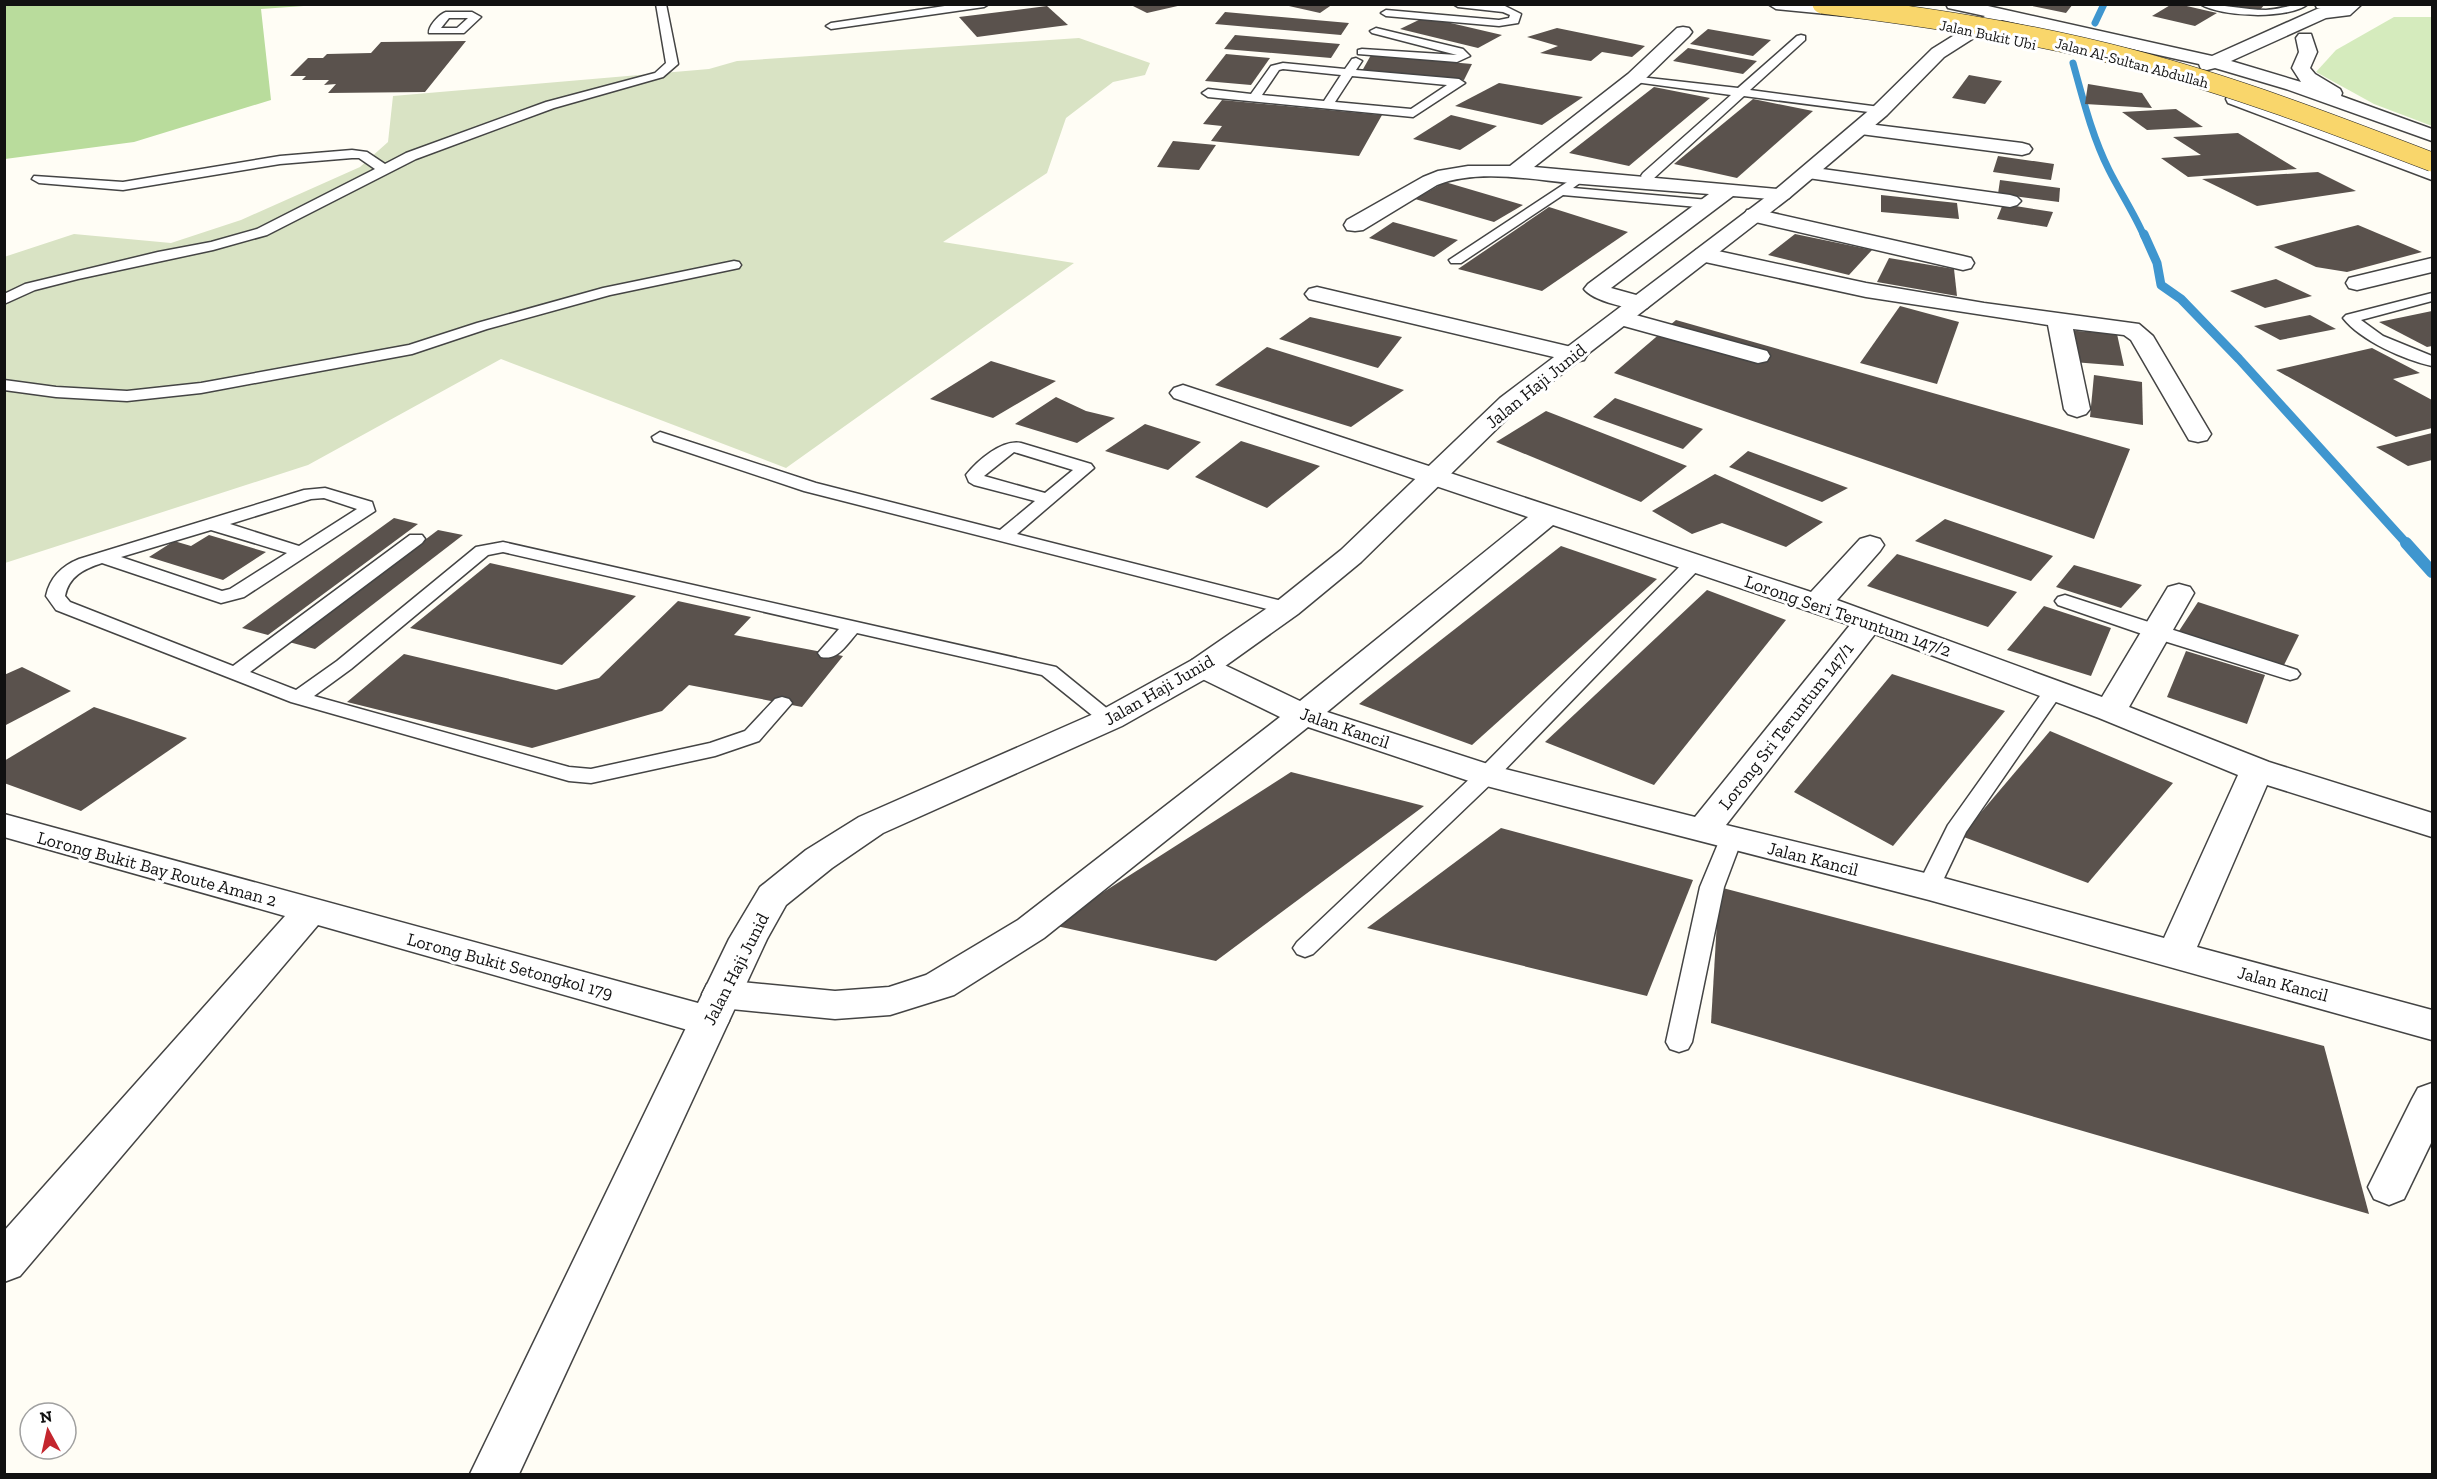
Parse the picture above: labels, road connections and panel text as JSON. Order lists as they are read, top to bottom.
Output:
{
  "streets": {
    "main road": ["Jalan Al-Sultan Abdullah"],
    "street": [
      "Jalan Bukit Ubi",
      "Jalan Haji Junid",
      "Lorong Seri Teruntum 147/2",
      "Lorong Sri Teruntum 147/1",
      "Jalan Kancil",
      "Lorong Bukit Bay Route Aman 2",
      "Lorong Bukit Setongkol 179"
    ]
  },
  "crossings": [
    ["Jalan Bukit Ubi", "Jalan Haji Junid"],
    ["Jalan Haji Junid", "Lorong Seri Teruntum 147/2"],
    ["Jalan Haji Junid", "Jalan Kancil"],
    ["Jalan Haji Junid", "Lorong Bukit Setongkol 179"],
    ["Lorong Seri Teruntum 147/2", "Lorong Sri Teruntum 147/1"],
    ["Lorong Seri Teruntum 147/2", "Lorong Bukit Setongkol 179"],
    ["Lorong Sri Teruntum 147/1", "Jalan Kancil"],
    ["Jalan Kancil", "Lorong Bukit Setongkol 179"],
    ["Lorong Bukit Bay Route Aman 2", "Lorong Bukit Setongkol 179"]
  ],
  "north": "top"
}
